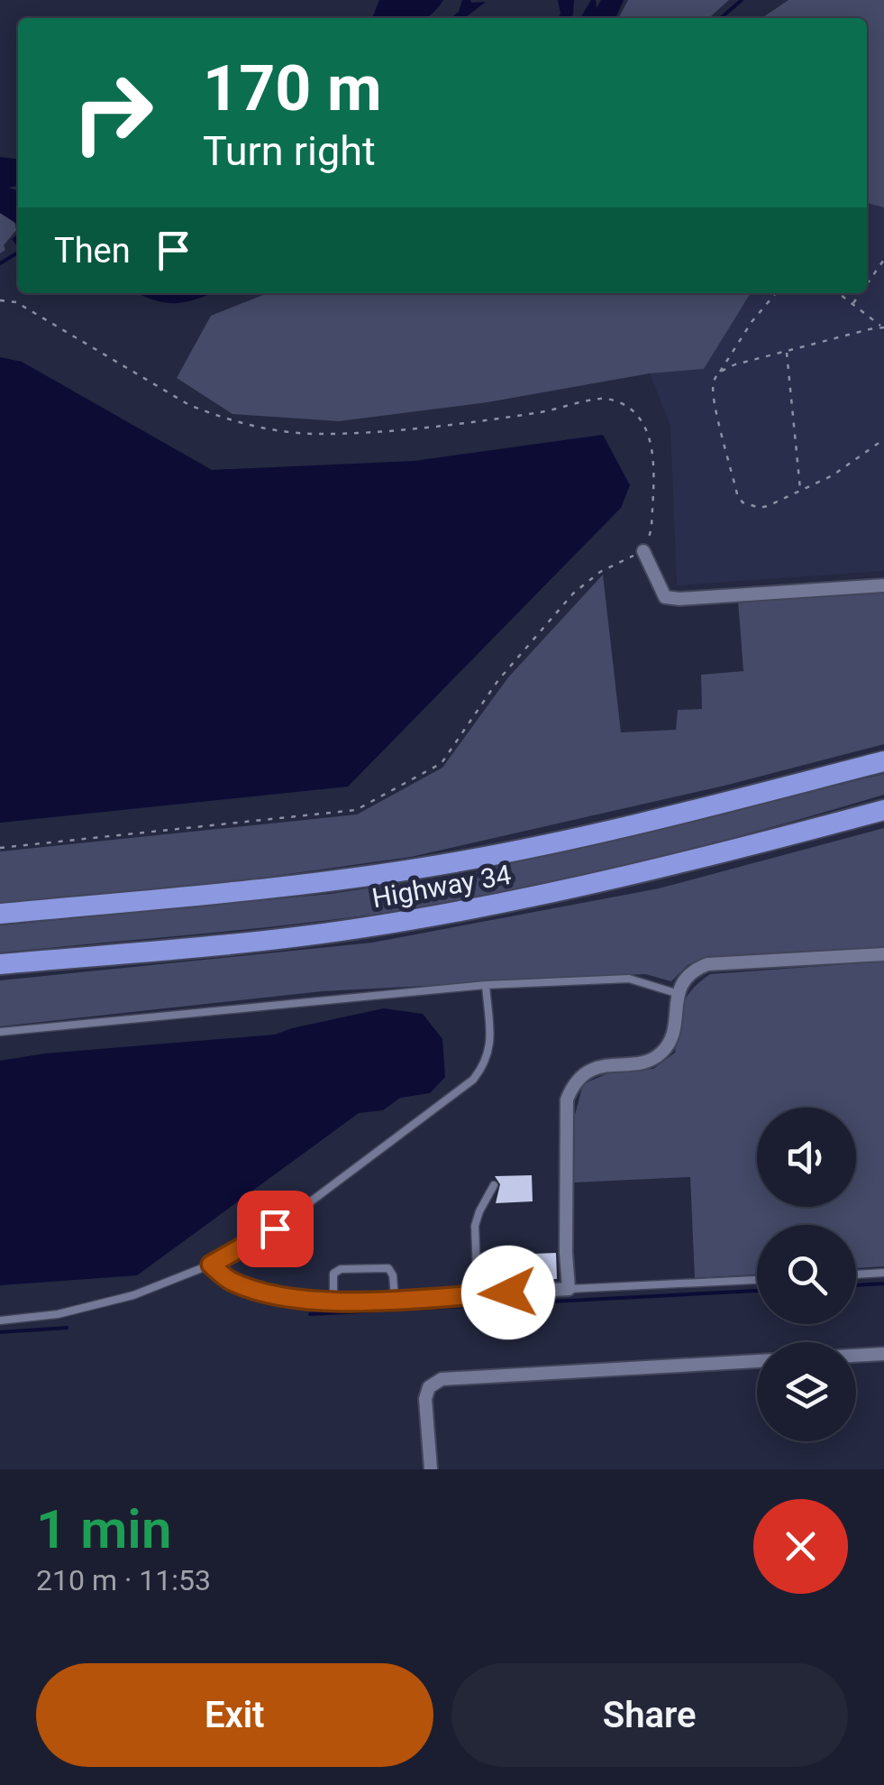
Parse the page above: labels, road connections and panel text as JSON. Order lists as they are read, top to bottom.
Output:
{
  "streets": {
    "highway": ["Highway 34"]
  },
  "page": {
    "turn": ["170 m", "Turn right"],
    "then": "Then",
    "heading": ["1 min", "210 m · 11:53"],
    "buttons": ["Exit", "Share"]
  }
}
